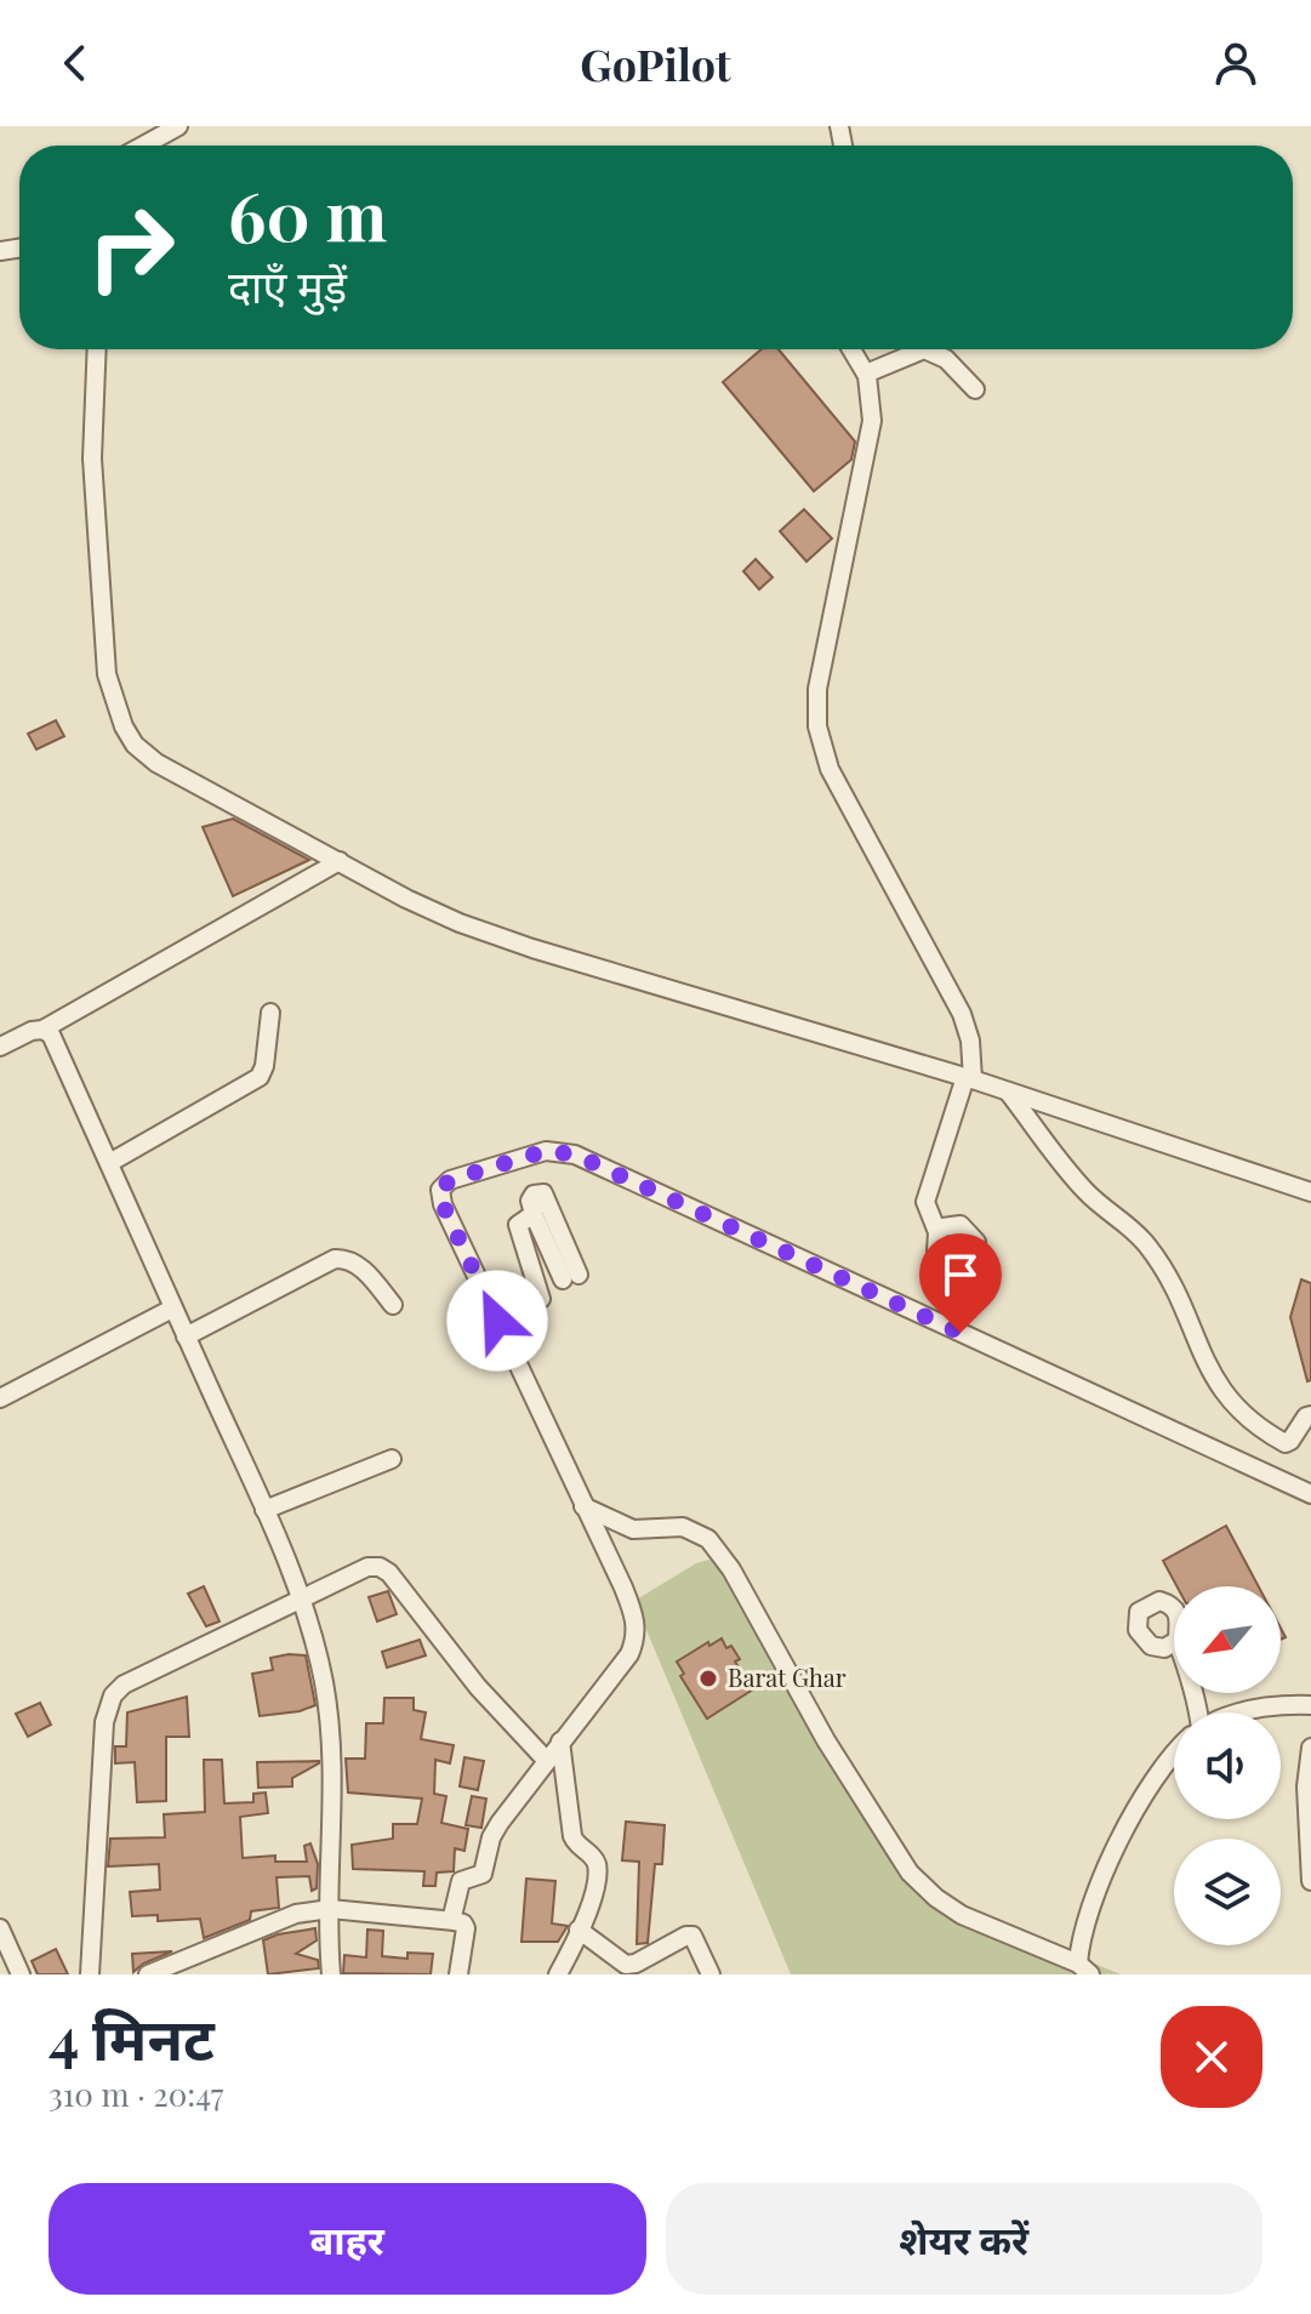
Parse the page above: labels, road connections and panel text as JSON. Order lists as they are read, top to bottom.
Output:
{
  "places": ["Barat Ghar"],
  "north": "bottom left",
  "page": {
    "header": "GoPilot",
    "turn": ["60 m", "दाएँ मुड़ें"],
    "heading": ["4 मिनट", "310 m · 20:47"],
    "buttons": ["बाहर", "शेयर करें"]
  }
}
